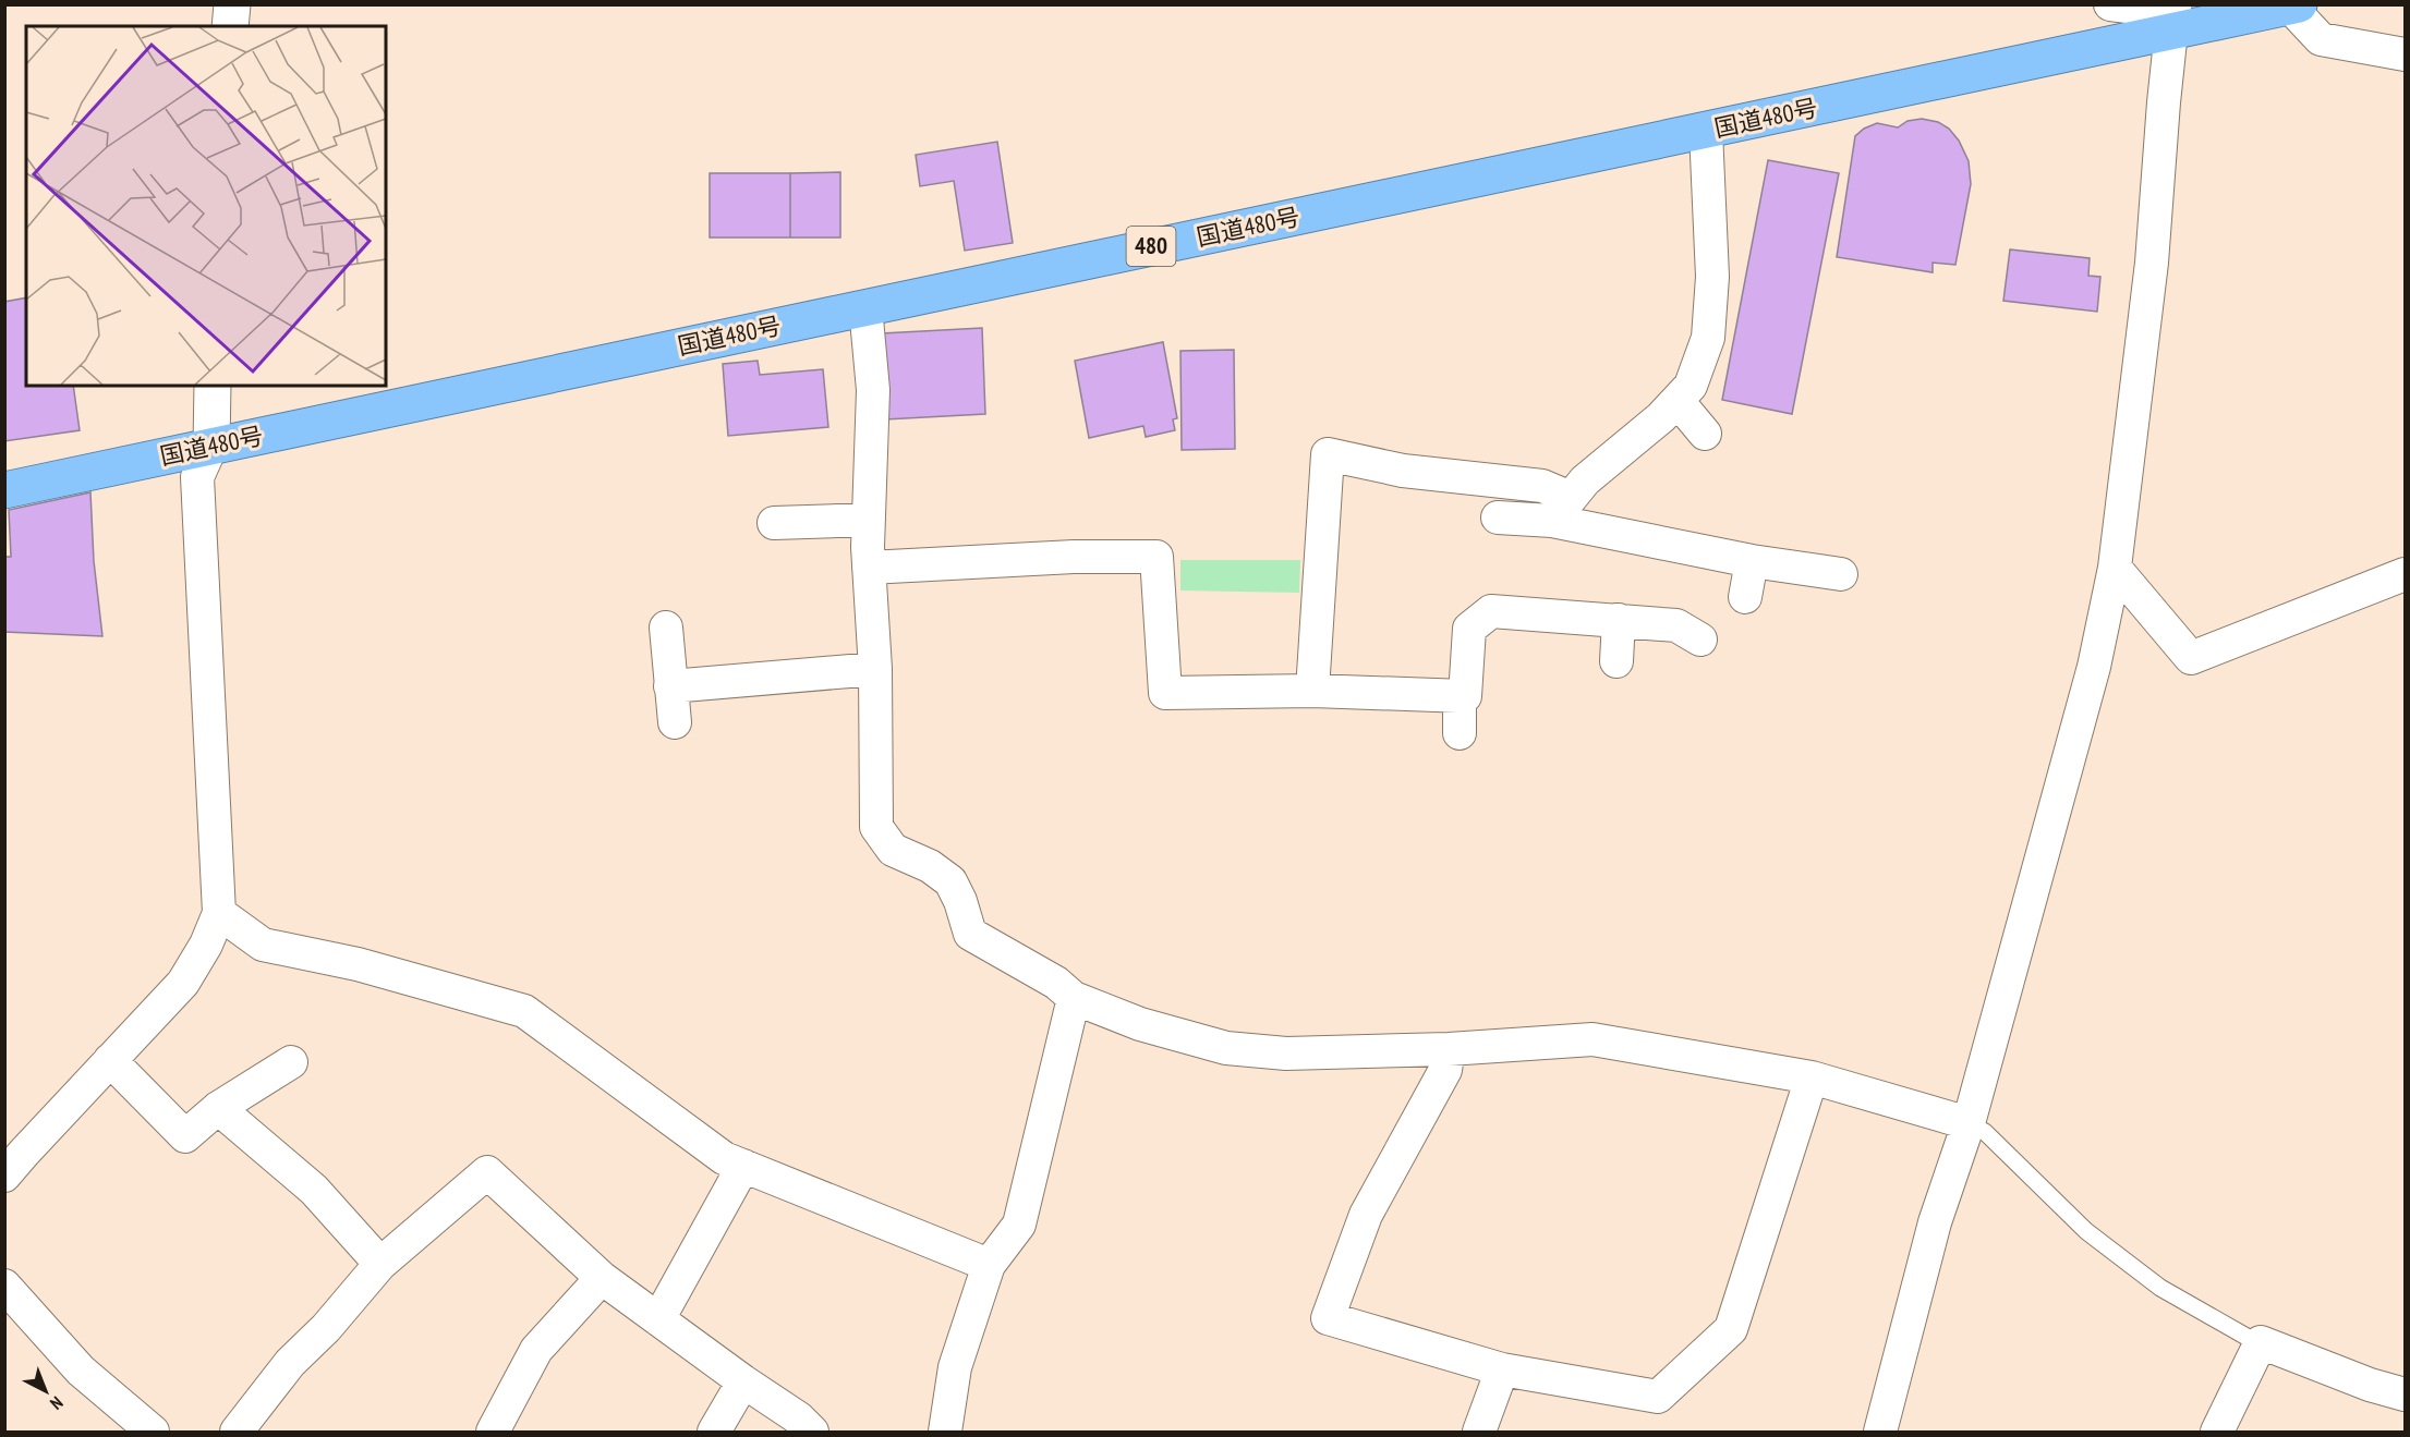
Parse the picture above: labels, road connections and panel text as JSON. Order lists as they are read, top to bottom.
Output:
{
  "streets": {
    "highway": ["国道480号", "480"]
  },
  "north": "bottom right"
}
